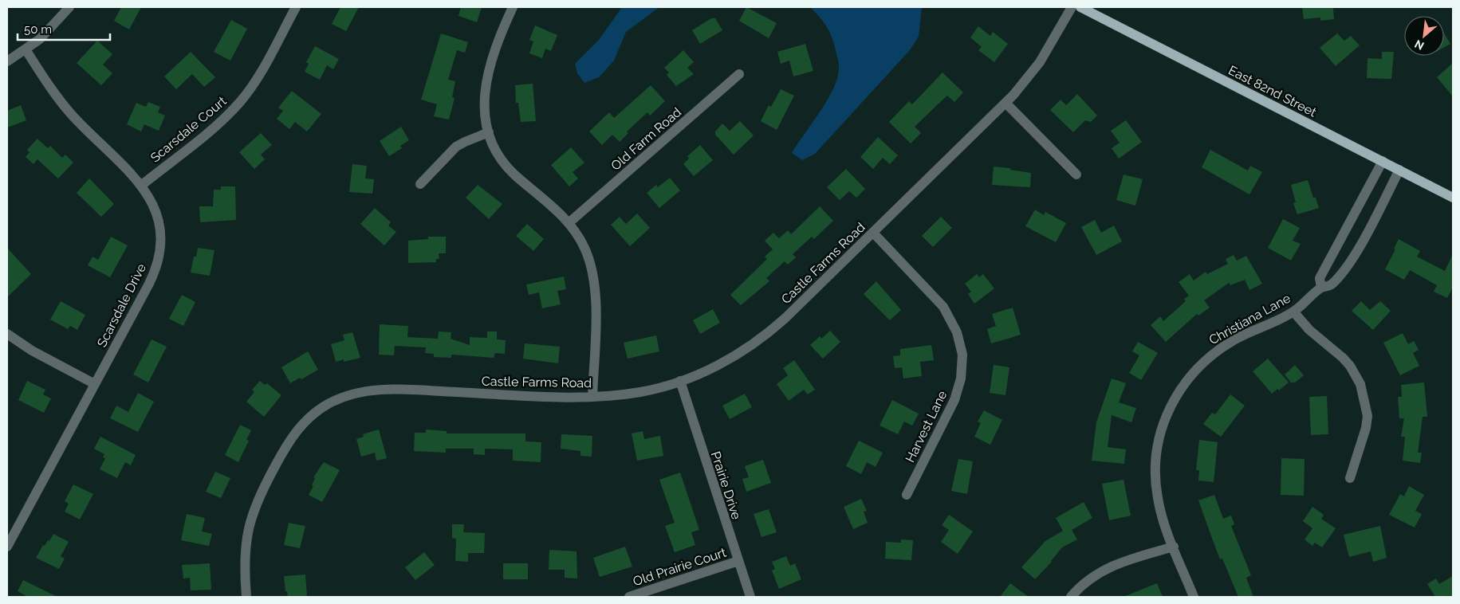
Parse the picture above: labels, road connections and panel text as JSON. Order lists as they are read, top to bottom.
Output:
{
  "streets": {
    "main road": ["East 82nd Street"],
    "street": [
      "Scarsdale Court",
      "Old Farm Road",
      "Castle Farms Road",
      "Scarsdale Drive",
      "Christiana Lane",
      "Harvest Lane",
      "Prairie Drive",
      "Old Prairie Court"
    ]
  },
  "crossings": [
    ["East 82nd Street", "Christiana Lane"],
    ["Scarsdale Court", "Scarsdale Drive"],
    ["Castle Farms Road", "Harvest Lane"],
    ["Castle Farms Road", "Prairie Drive"],
    ["Prairie Drive", "Old Prairie Court"]
  ],
  "scale_bar": "50 m",
  "north": "bottom left"
}
